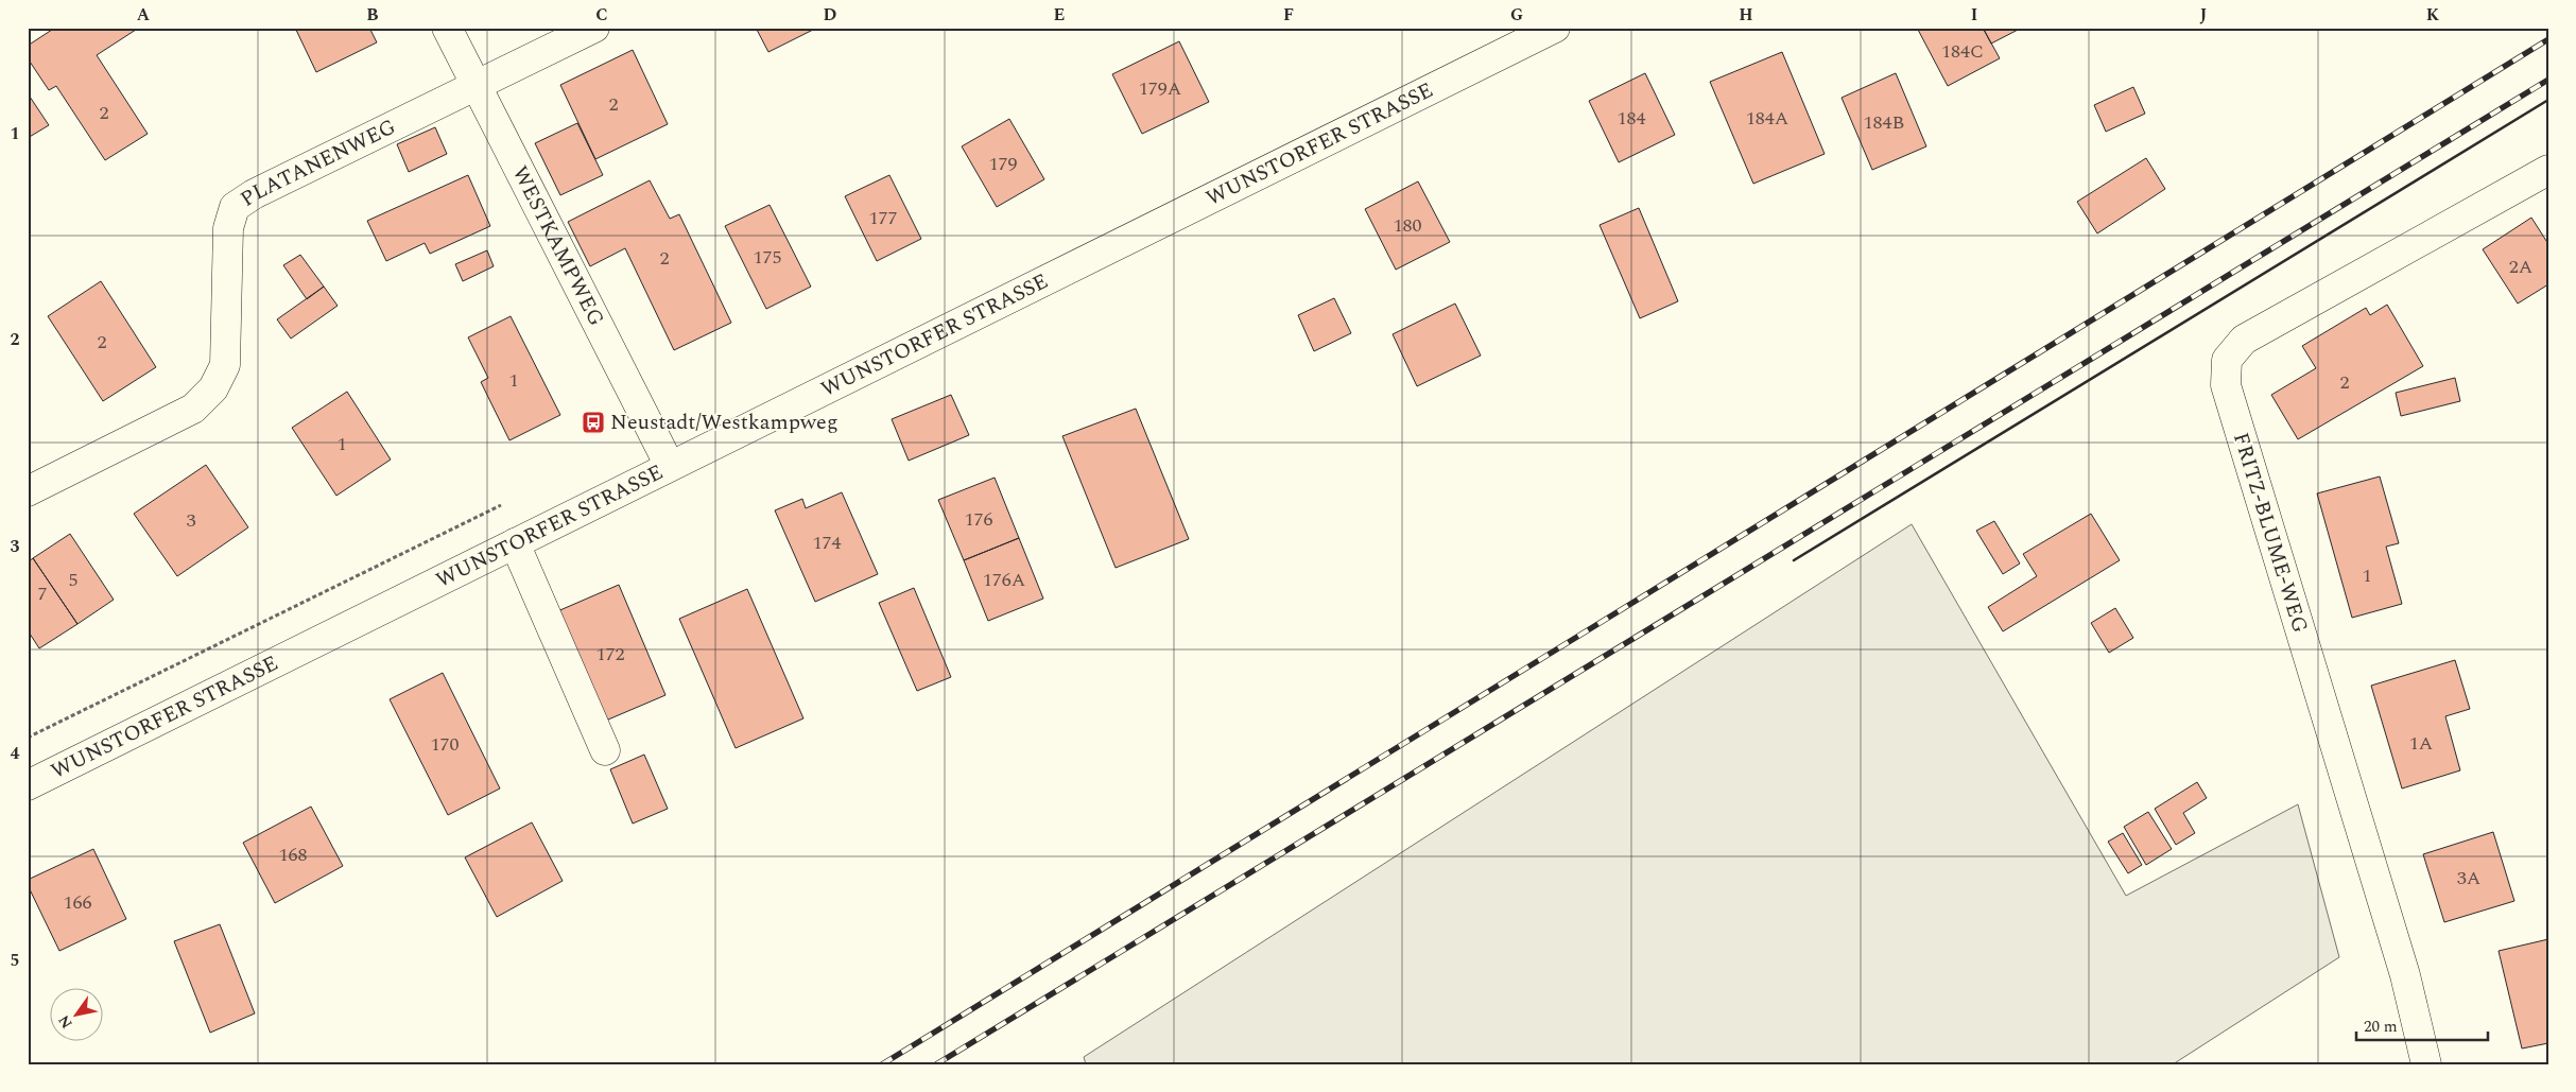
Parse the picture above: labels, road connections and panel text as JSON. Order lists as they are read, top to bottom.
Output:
{
  "streets": {
    "street": [
      "WUNSTORFER STRASSE",
      "PLATANENWEG",
      "WESTKAMPWEG",
      "FRITZ-BLUME-WEG"
    ]
  },
  "crossings": [
    ["WUNSTORFER STRASSE", "WESTKAMPWEG"],
    ["PLATANENWEG", "WESTKAMPWEG"]
  ],
  "places": {
    "bus stop": ["Neustadt/Westkampweg"]
  },
  "house_numbers": [
    "184C",
    "179A",
    "2",
    "2",
    "184",
    "184A",
    "184B",
    "179",
    "177",
    "180",
    "175",
    "2",
    "2A",
    "2",
    "1",
    "2",
    "1",
    "176",
    "3",
    "174",
    "1",
    "5",
    "176A",
    "7",
    "172",
    "1A",
    "170",
    "168",
    "3A",
    "166"
  ],
  "scale_bar": "20 m",
  "north": "bottom left",
  "grid": {
    "columns": [
      "A",
      "B",
      "C",
      "D",
      "E",
      "F",
      "G",
      "H",
      "I",
      "J",
      "K"
    ],
    "rows": [
      "1",
      "2",
      "3",
      "4",
      "5"
    ]
  }
}
